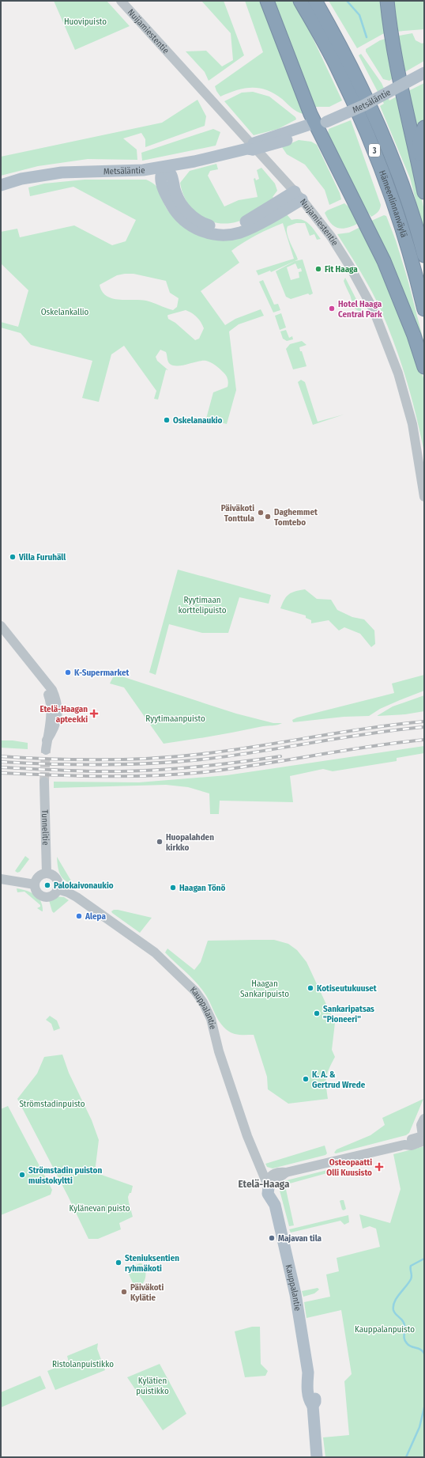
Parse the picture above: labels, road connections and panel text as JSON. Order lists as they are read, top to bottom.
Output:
{
  "streets": {
    "highway": ["3", "Hämeenlinnanväylä"],
    "main road": ["Metsäläntie", "Kauppalantie"],
    "street": ["Nuijamiestentie", "Tunnelitie"]
  },
  "crossings": [
    ["Tunnelitie", "Kauppalantie"]
  ],
  "districts": ["Etelä-Haaga"],
  "parks": [
    "Huovipuisto",
    "Oskelankallio",
    "Ryytimaan korttelipuisto",
    "Ryytimaanpuisto",
    "Haagan Sankaripuisto",
    "Strömstadinpuisto",
    "Kylänevan puisto",
    "Kauppalanpuisto",
    "Ristolanpuistikko",
    "Kylätien puistikko"
  ],
  "places": {
    "other": [
      "Fit Haaga",
      "Hotel Haaga Central Park",
      "Oskelanaukio",
      "Päiväkoti Tonttula",
      "Daghemmet Tomtebo",
      "Villa Furuhäll",
      "K-Supermarket",
      "Huopalahden kirkko",
      "Palokaivonaukio",
      "Haagan Tönö",
      "Alepa",
      "Kotiseutukuuset",
      "Sankaripatsas \"Pioneeri\"",
      "K. A. & Gertrud Wrede",
      "Strömstadin puiston muistokyltti",
      "Majavan tila",
      "Steniuksentien ryhmäkoti",
      "Päiväkoti Kylätie"
    ],
    "health": ["Etelä-Haagan apteekki", "Osteopaatti Olli Kuusisto"]
  }
}
